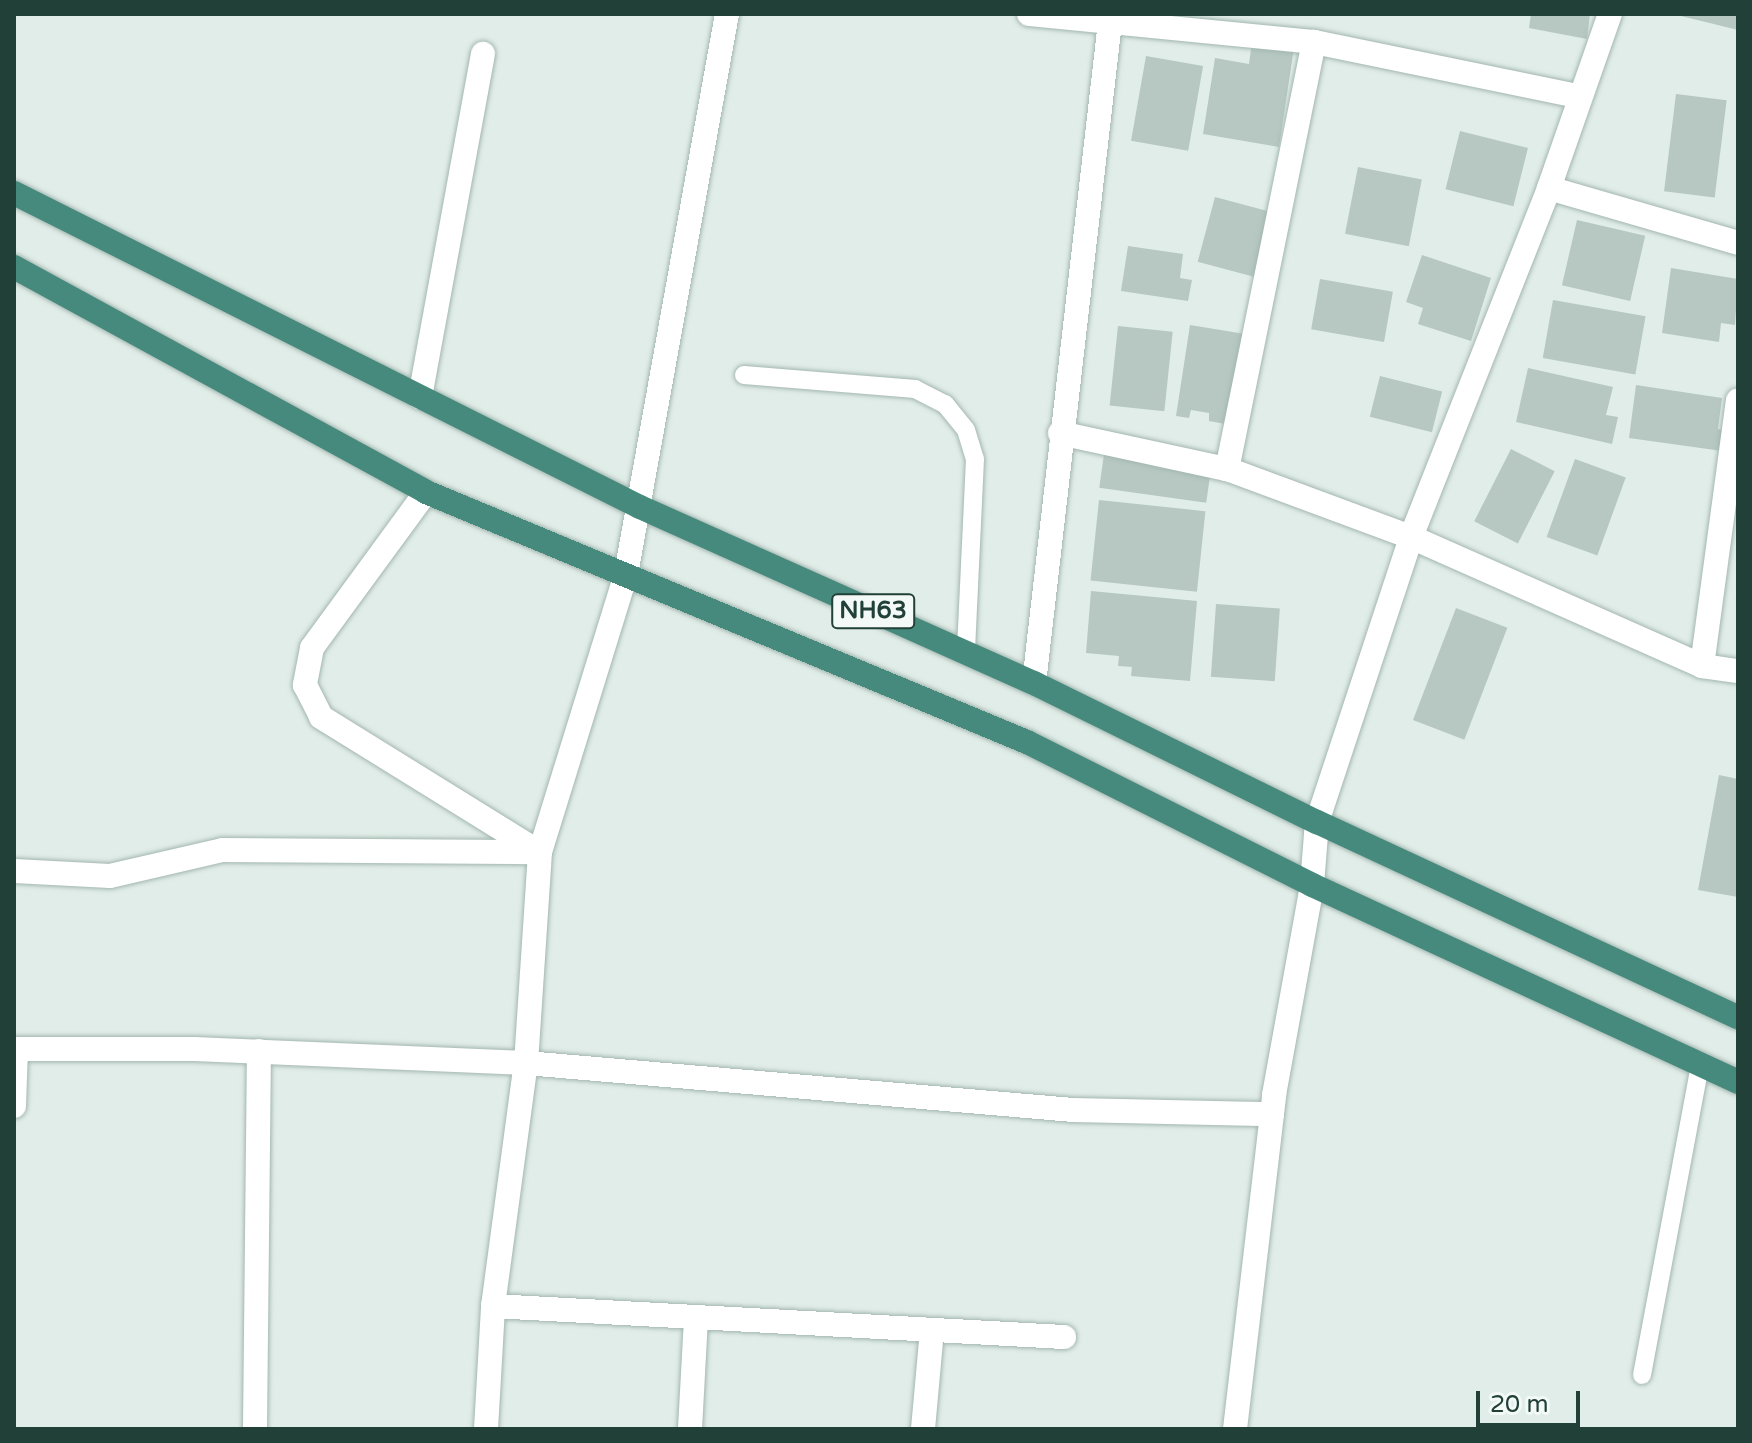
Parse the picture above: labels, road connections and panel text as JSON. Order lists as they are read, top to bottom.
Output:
{
  "streets": {
    "highway": ["NH63"]
  },
  "scale_bar": "20 m"
}
